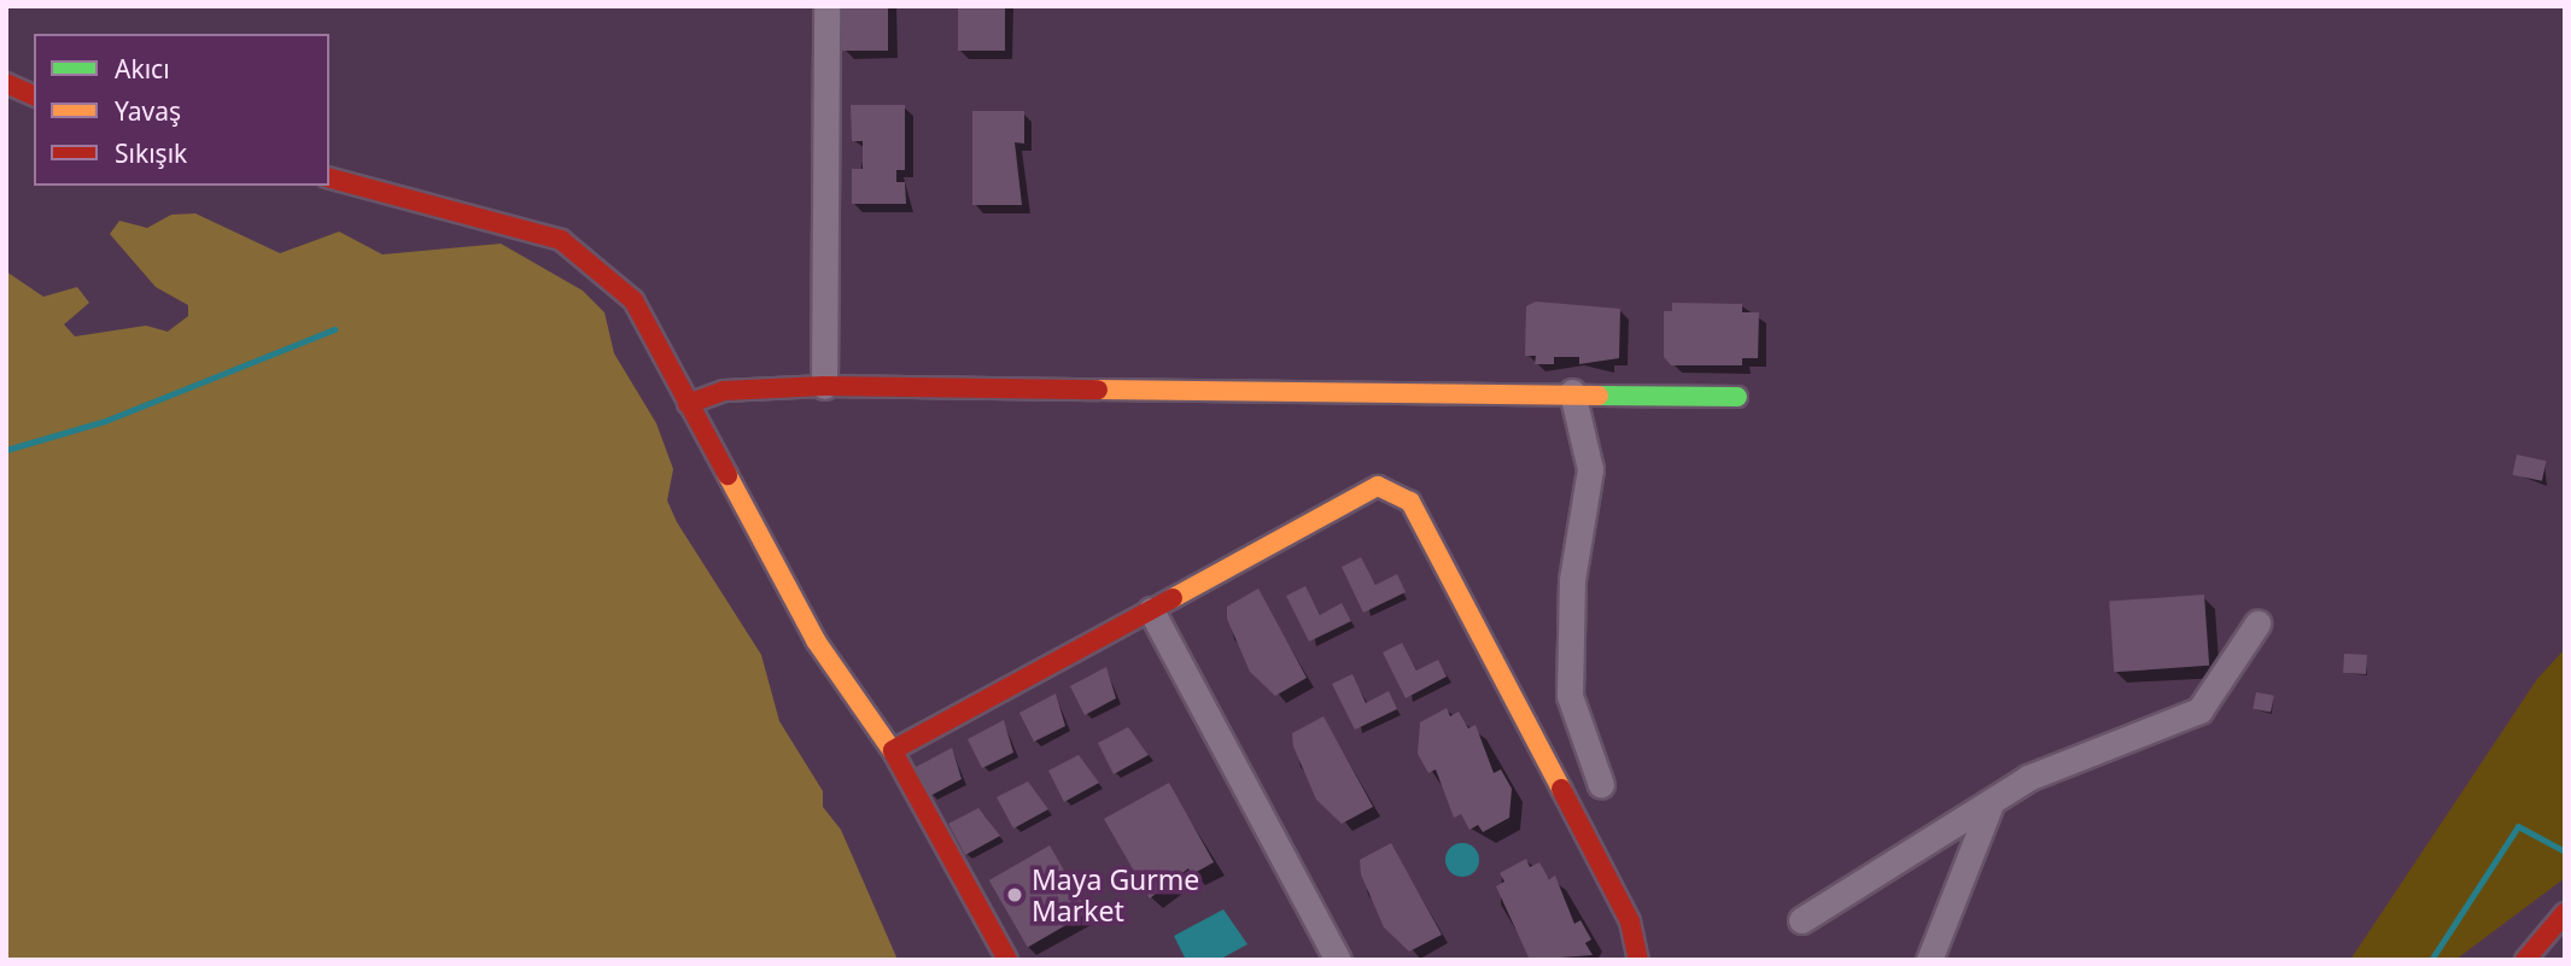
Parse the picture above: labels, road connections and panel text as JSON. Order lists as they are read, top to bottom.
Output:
{
  "places": ["Maya Gurme Market"],
  "legend": ["Akıcı", "Yavaş", "Sıkışık"]
}
